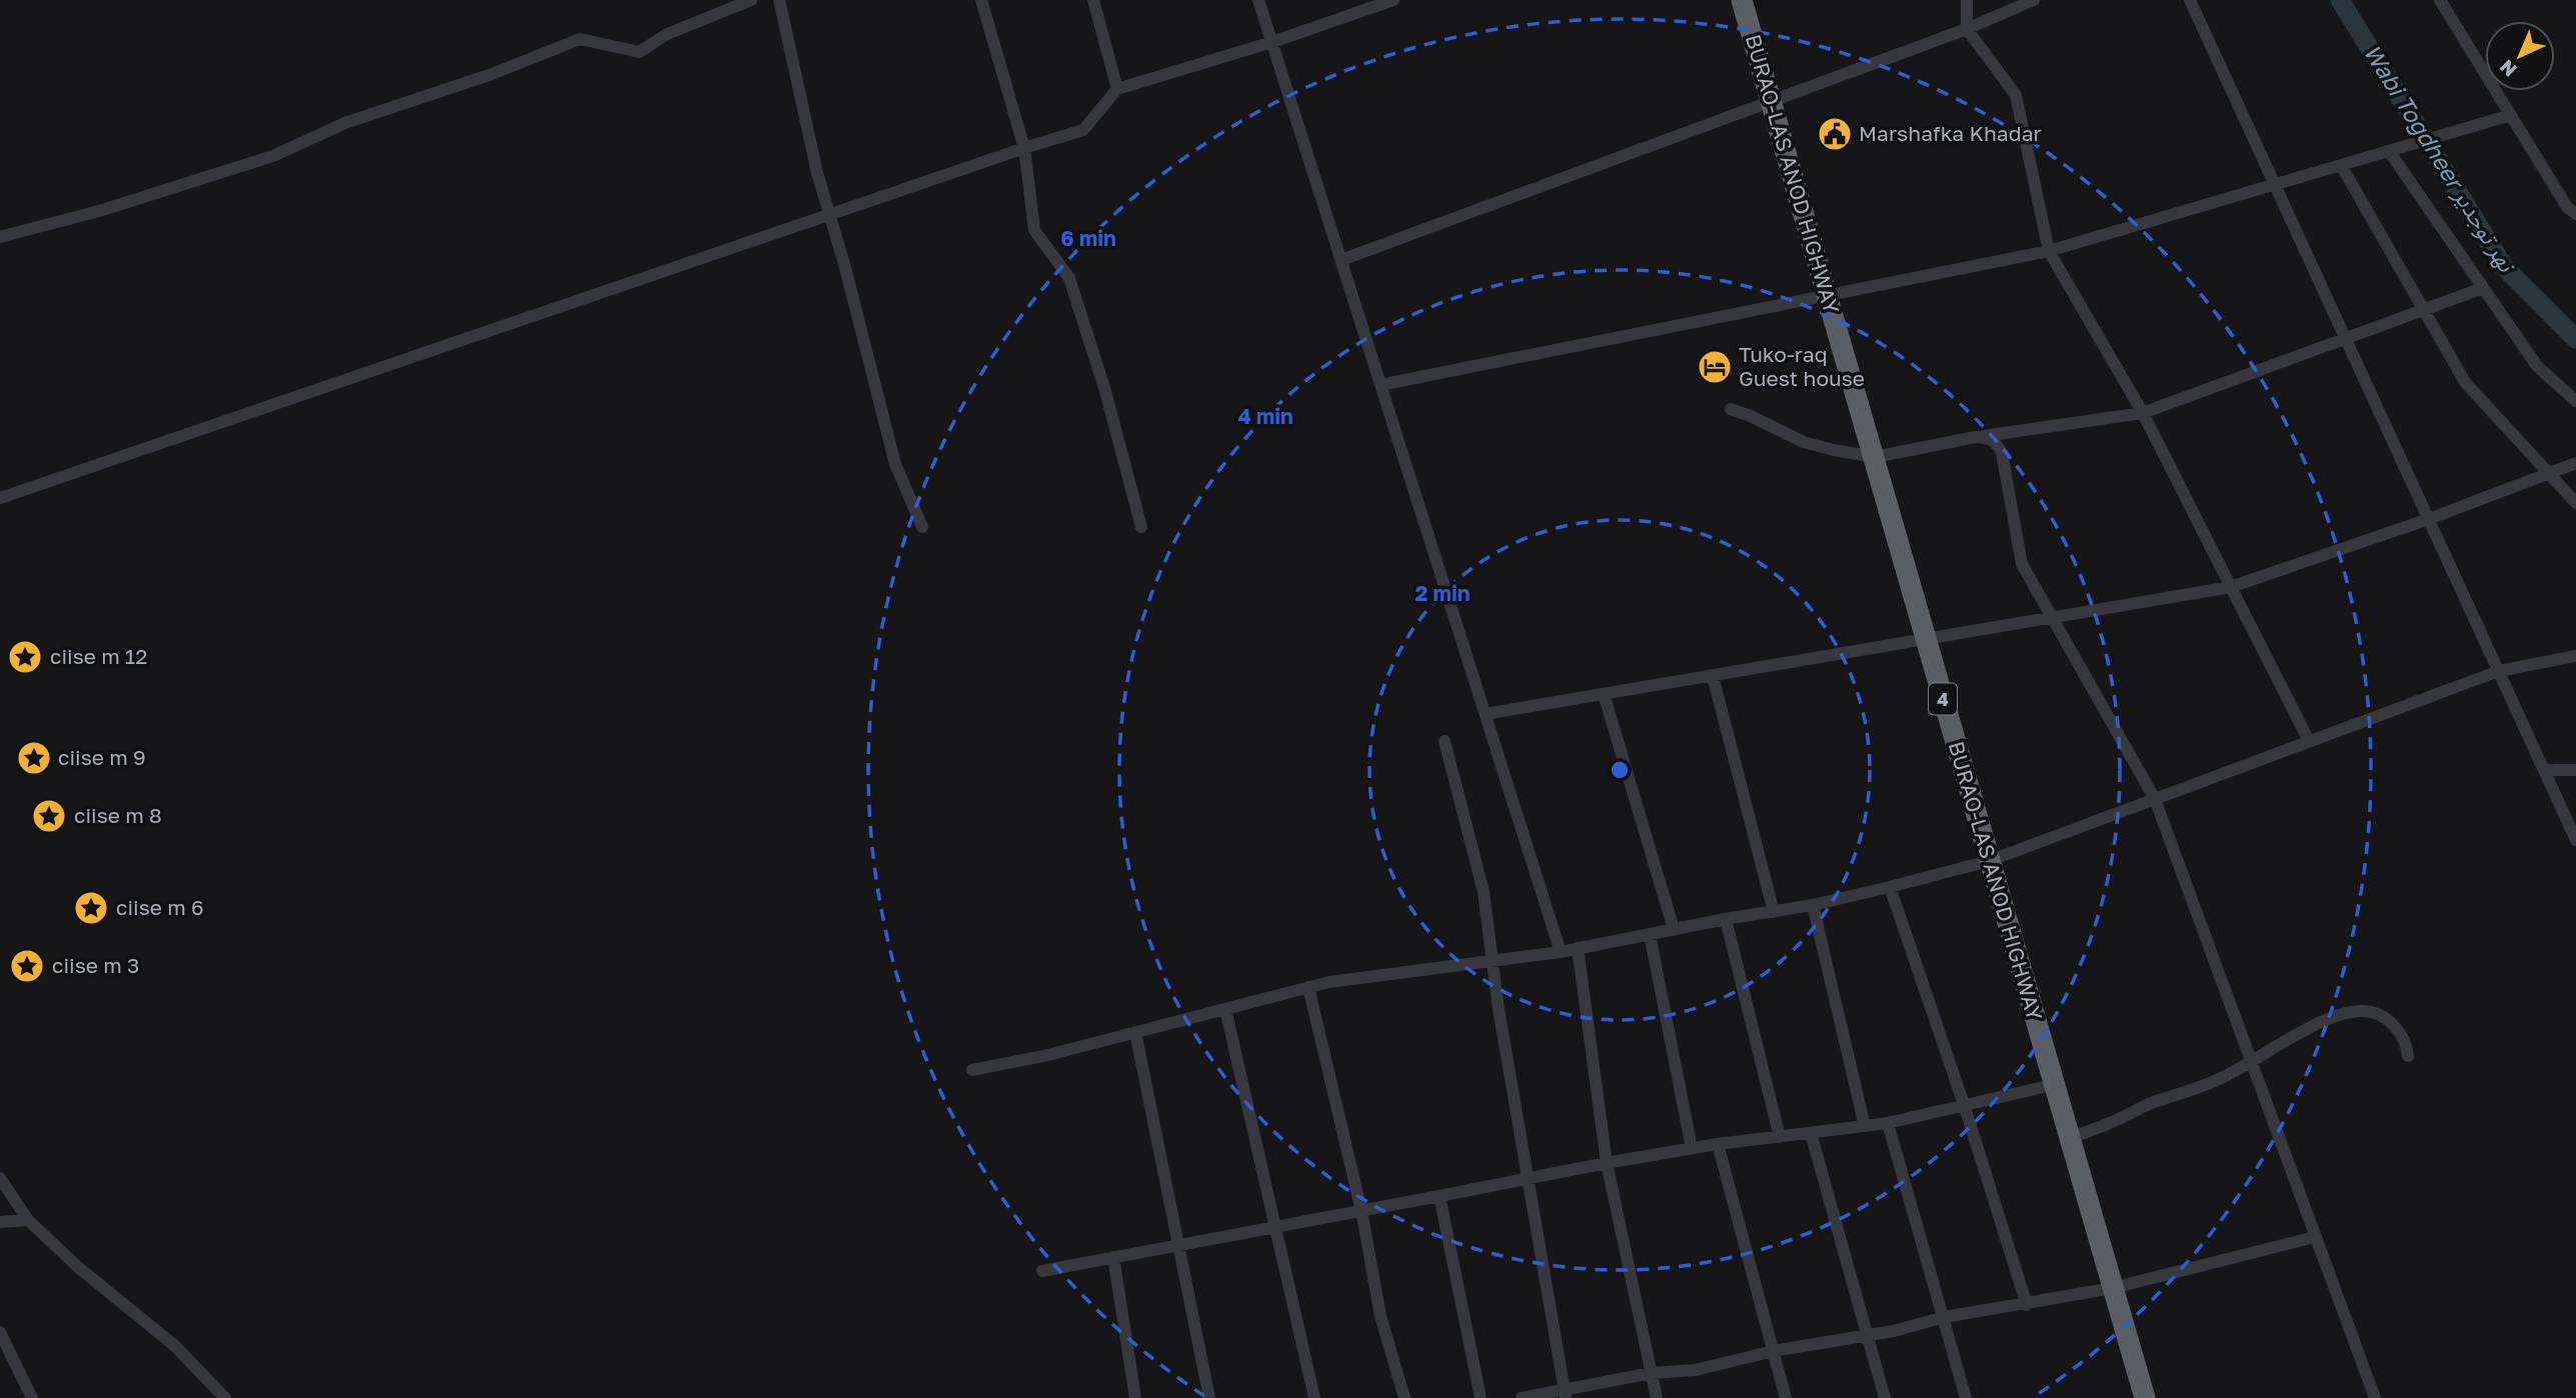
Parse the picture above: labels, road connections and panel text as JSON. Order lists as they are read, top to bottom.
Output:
{
  "streets": {
    "highway": ["BURAO-LAS ANOD HIGHWAY", "4"]
  },
  "water": ["Wabi Togdheer نهر توجدير"],
  "places": {
    "public building": ["Marshafka Khadar"],
    "hotel": ["Tuko-raq Guest house"],
    "place": [
      "ciise m 12",
      "ciise m 9",
      "ciise m 8",
      "ciise m 6",
      "ciise m 3"
    ]
  },
  "north": "bottom left",
  "rings": ["6 min", "4 min", "2 min"]
}
